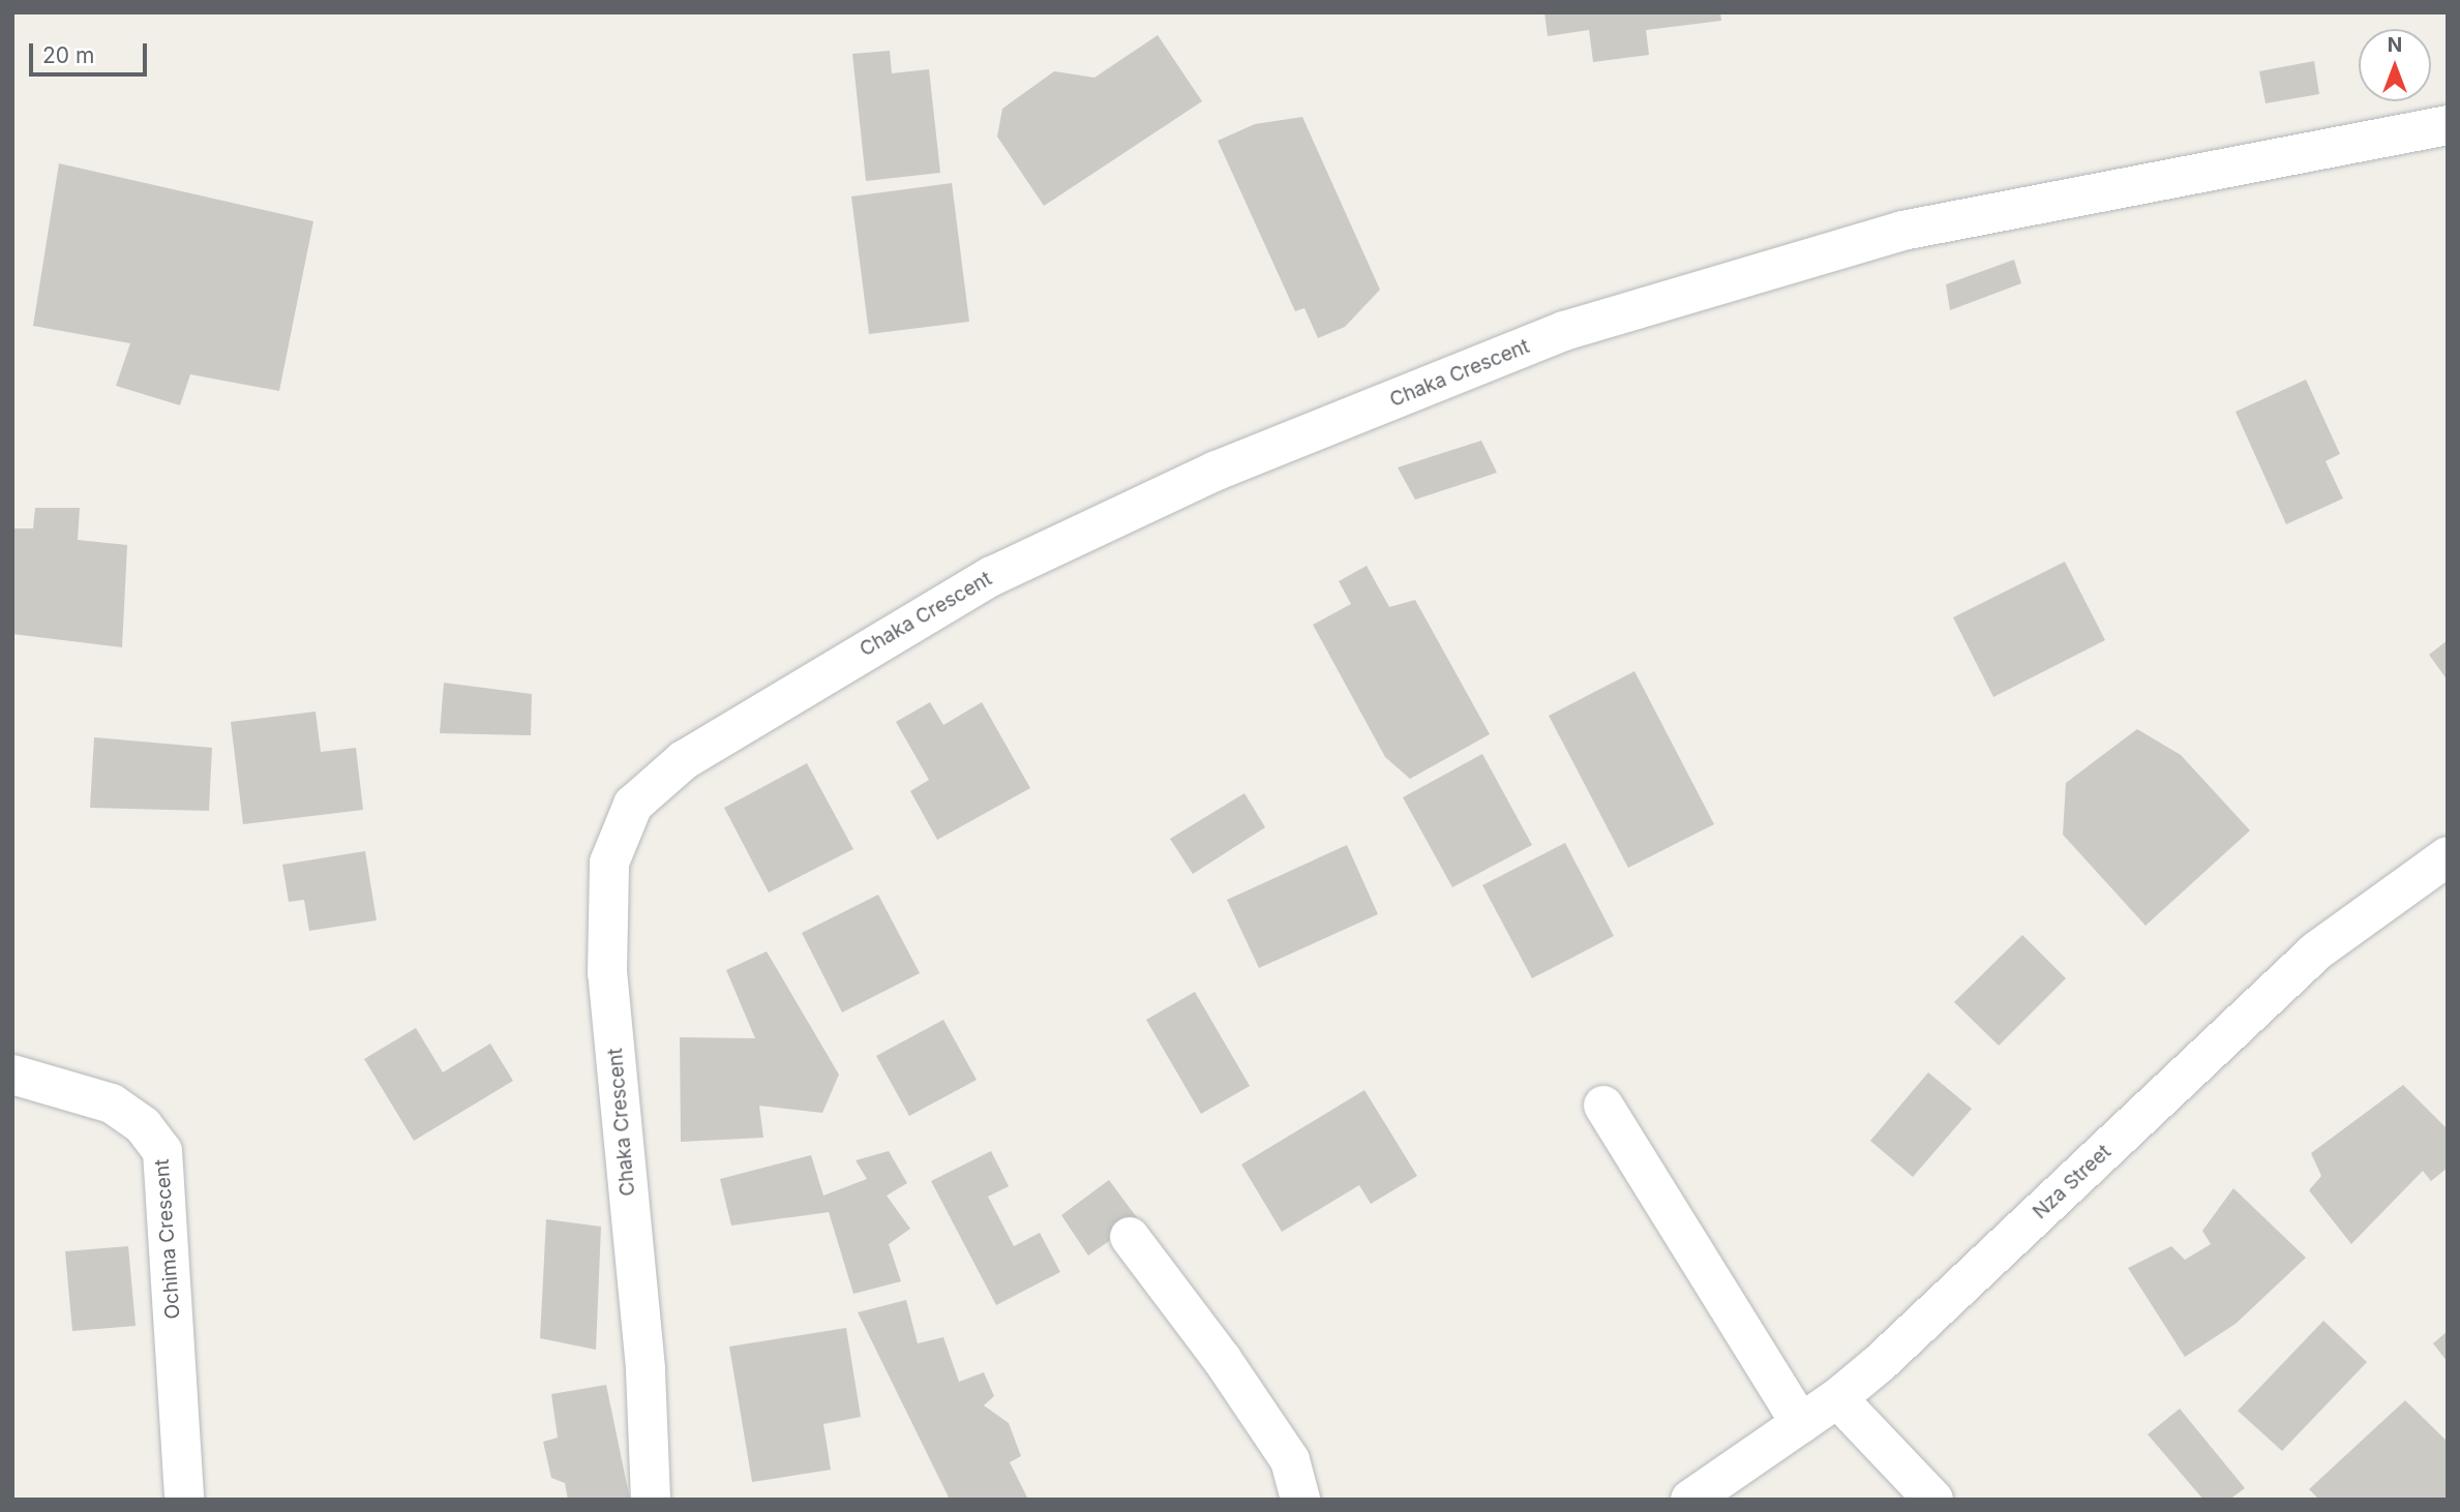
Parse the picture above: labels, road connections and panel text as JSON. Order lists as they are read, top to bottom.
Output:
{
  "streets": {
    "street": ["Chaka Crescent", "Nza Street", "Ochima Crescent"]
  },
  "scale_bar": "20 m",
  "north": "top"
}
